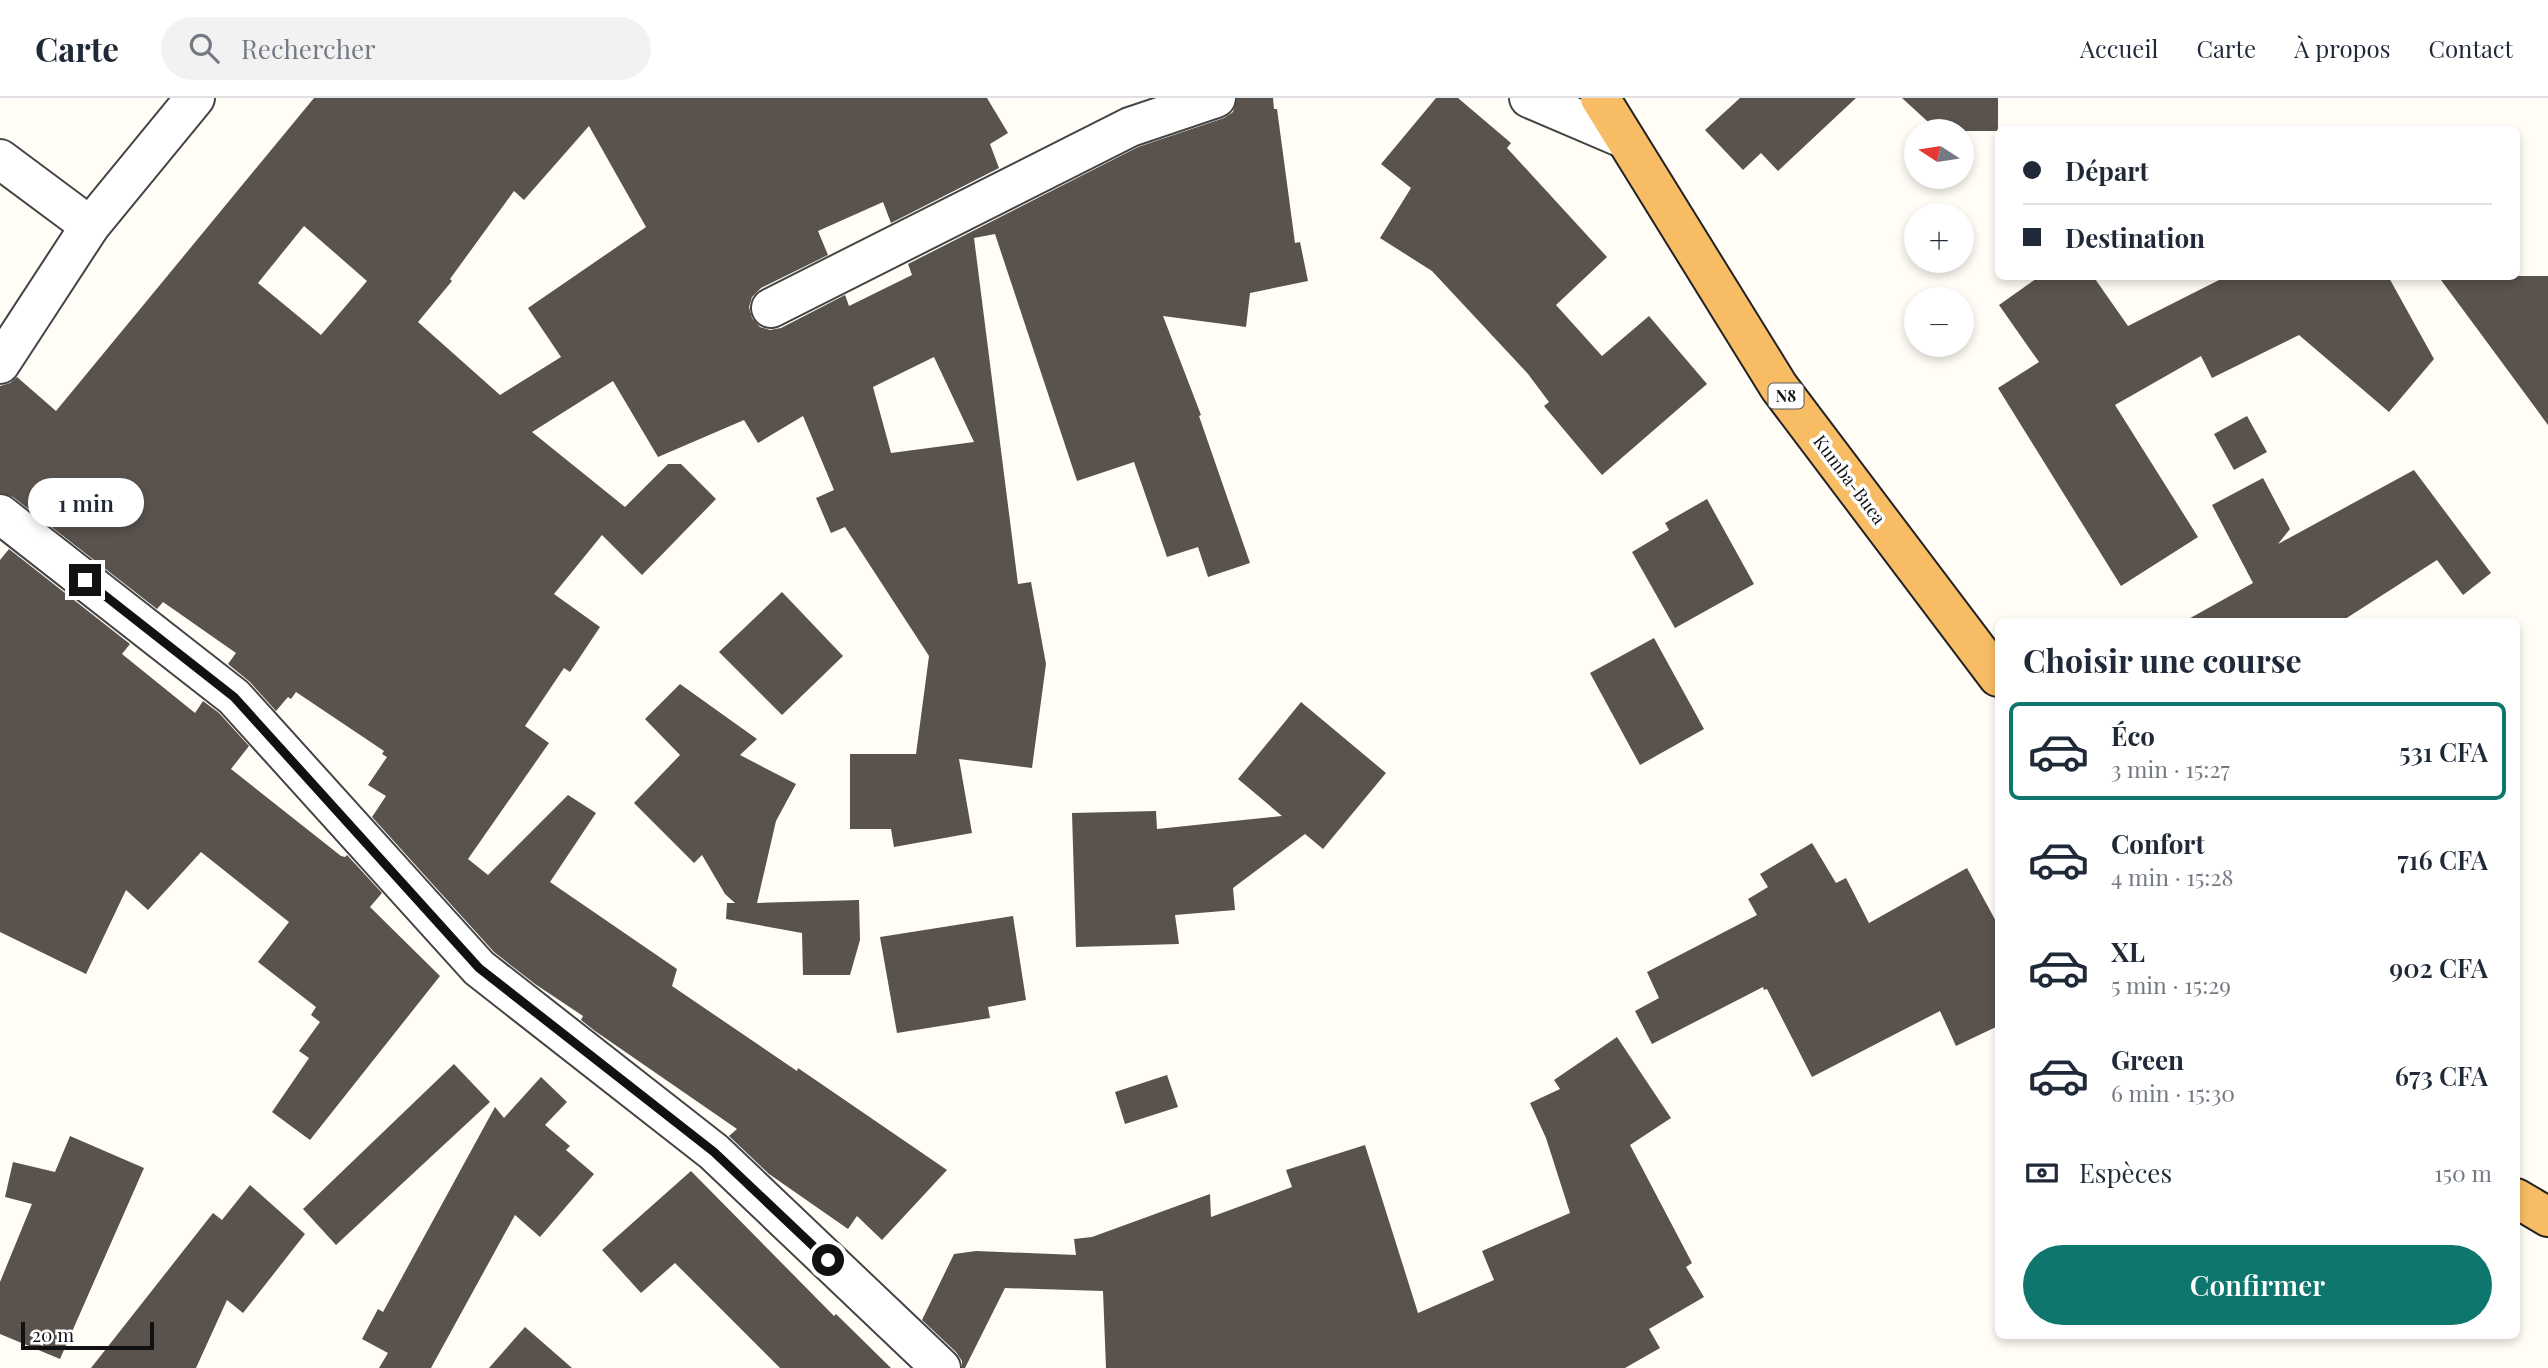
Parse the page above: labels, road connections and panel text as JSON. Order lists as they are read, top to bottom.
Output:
{
  "streets": {
    "highway": ["N8", "Kumba-Buea"]
  },
  "scale_bar": "20 m",
  "north": "left",
  "page": {
    "header": "Carte",
    "search": "Rechercher",
    "nav": [
      "Accueil",
      "Carte",
      "À propos",
      "Contact"
    ],
    "map_buttons": ["+", "−"],
    "banner": ["Départ", "Destination"],
    "bubble": "1 min",
    "heading": "Choisir une course",
    "list": [
      {
        "name": "Éco",
        "note": "3 min · 15:27",
        "value": "531 CFA"
      },
      {
        "name": "Confort",
        "note": "4 min · 15:28",
        "value": "716 CFA"
      },
      {
        "name": "XL",
        "note": "5 min · 15:29",
        "value": "902 CFA"
      },
      {
        "name": "Green",
        "note": "6 min · 15:30",
        "value": "673 CFA"
      }
    ],
    "pay": ["Espèces", "150 m"],
    "buttons": "Confirmer",
    "scale": "20 m"
  }
}
